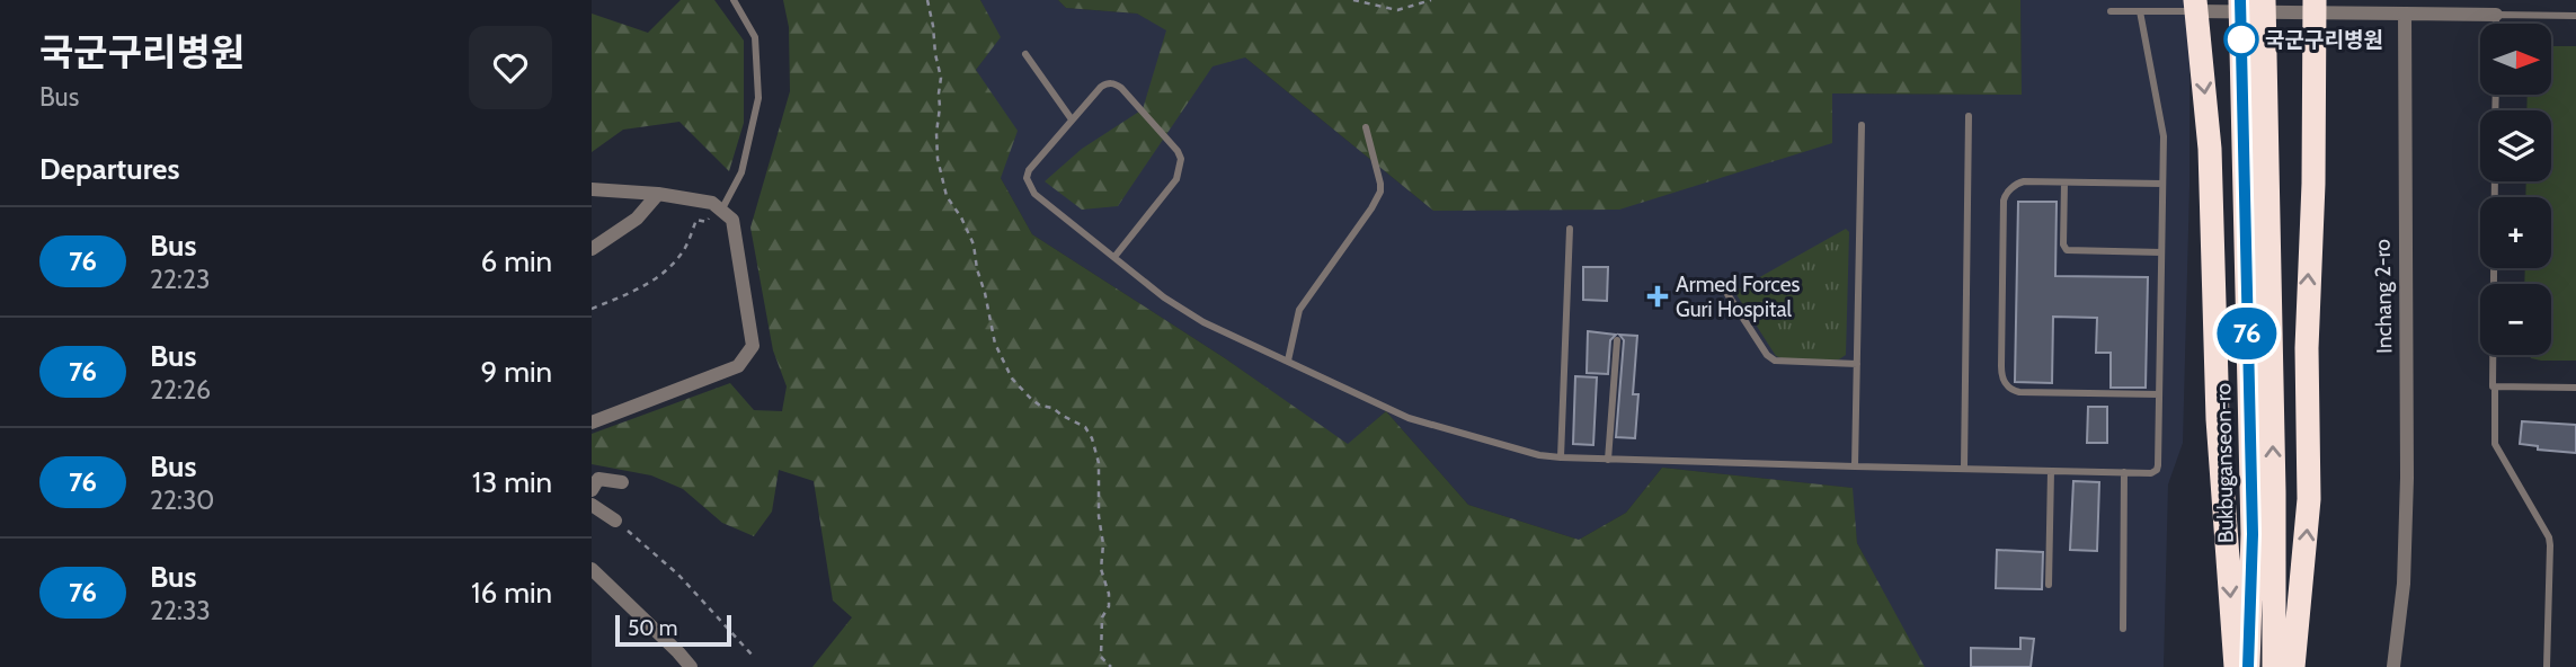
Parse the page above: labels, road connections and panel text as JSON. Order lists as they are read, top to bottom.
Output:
{
  "streets": {
    "highway": ["Bukbuganseon-ro"],
    "street": ["Inchang 2-ro"]
  },
  "places": {
    "other": ["국군구리병원"],
    "health": ["Armed Forces Guri Hospital"]
  },
  "lines": ["bus line 76"],
  "scale_bar": "50 m",
  "north": "right",
  "page": {
    "heading": [
      ["국군구리병원", "Bus"],
      "Departures"
    ],
    "on_map": "76",
    "map_buttons": ["+", "−"],
    "list": [
      {
        "mark": "76",
        "name": "Bus",
        "note": "22:23",
        "value": "6 min"
      },
      {
        "mark": "76",
        "name": "Bus",
        "note": "22:26",
        "value": "9 min"
      },
      {
        "mark": "76",
        "name": "Bus",
        "note": "22:30",
        "value": "13 min"
      },
      {
        "mark": "76",
        "name": "Bus",
        "note": "22:33",
        "value": "16 min"
      }
    ],
    "scale": "50 m"
  }
}
